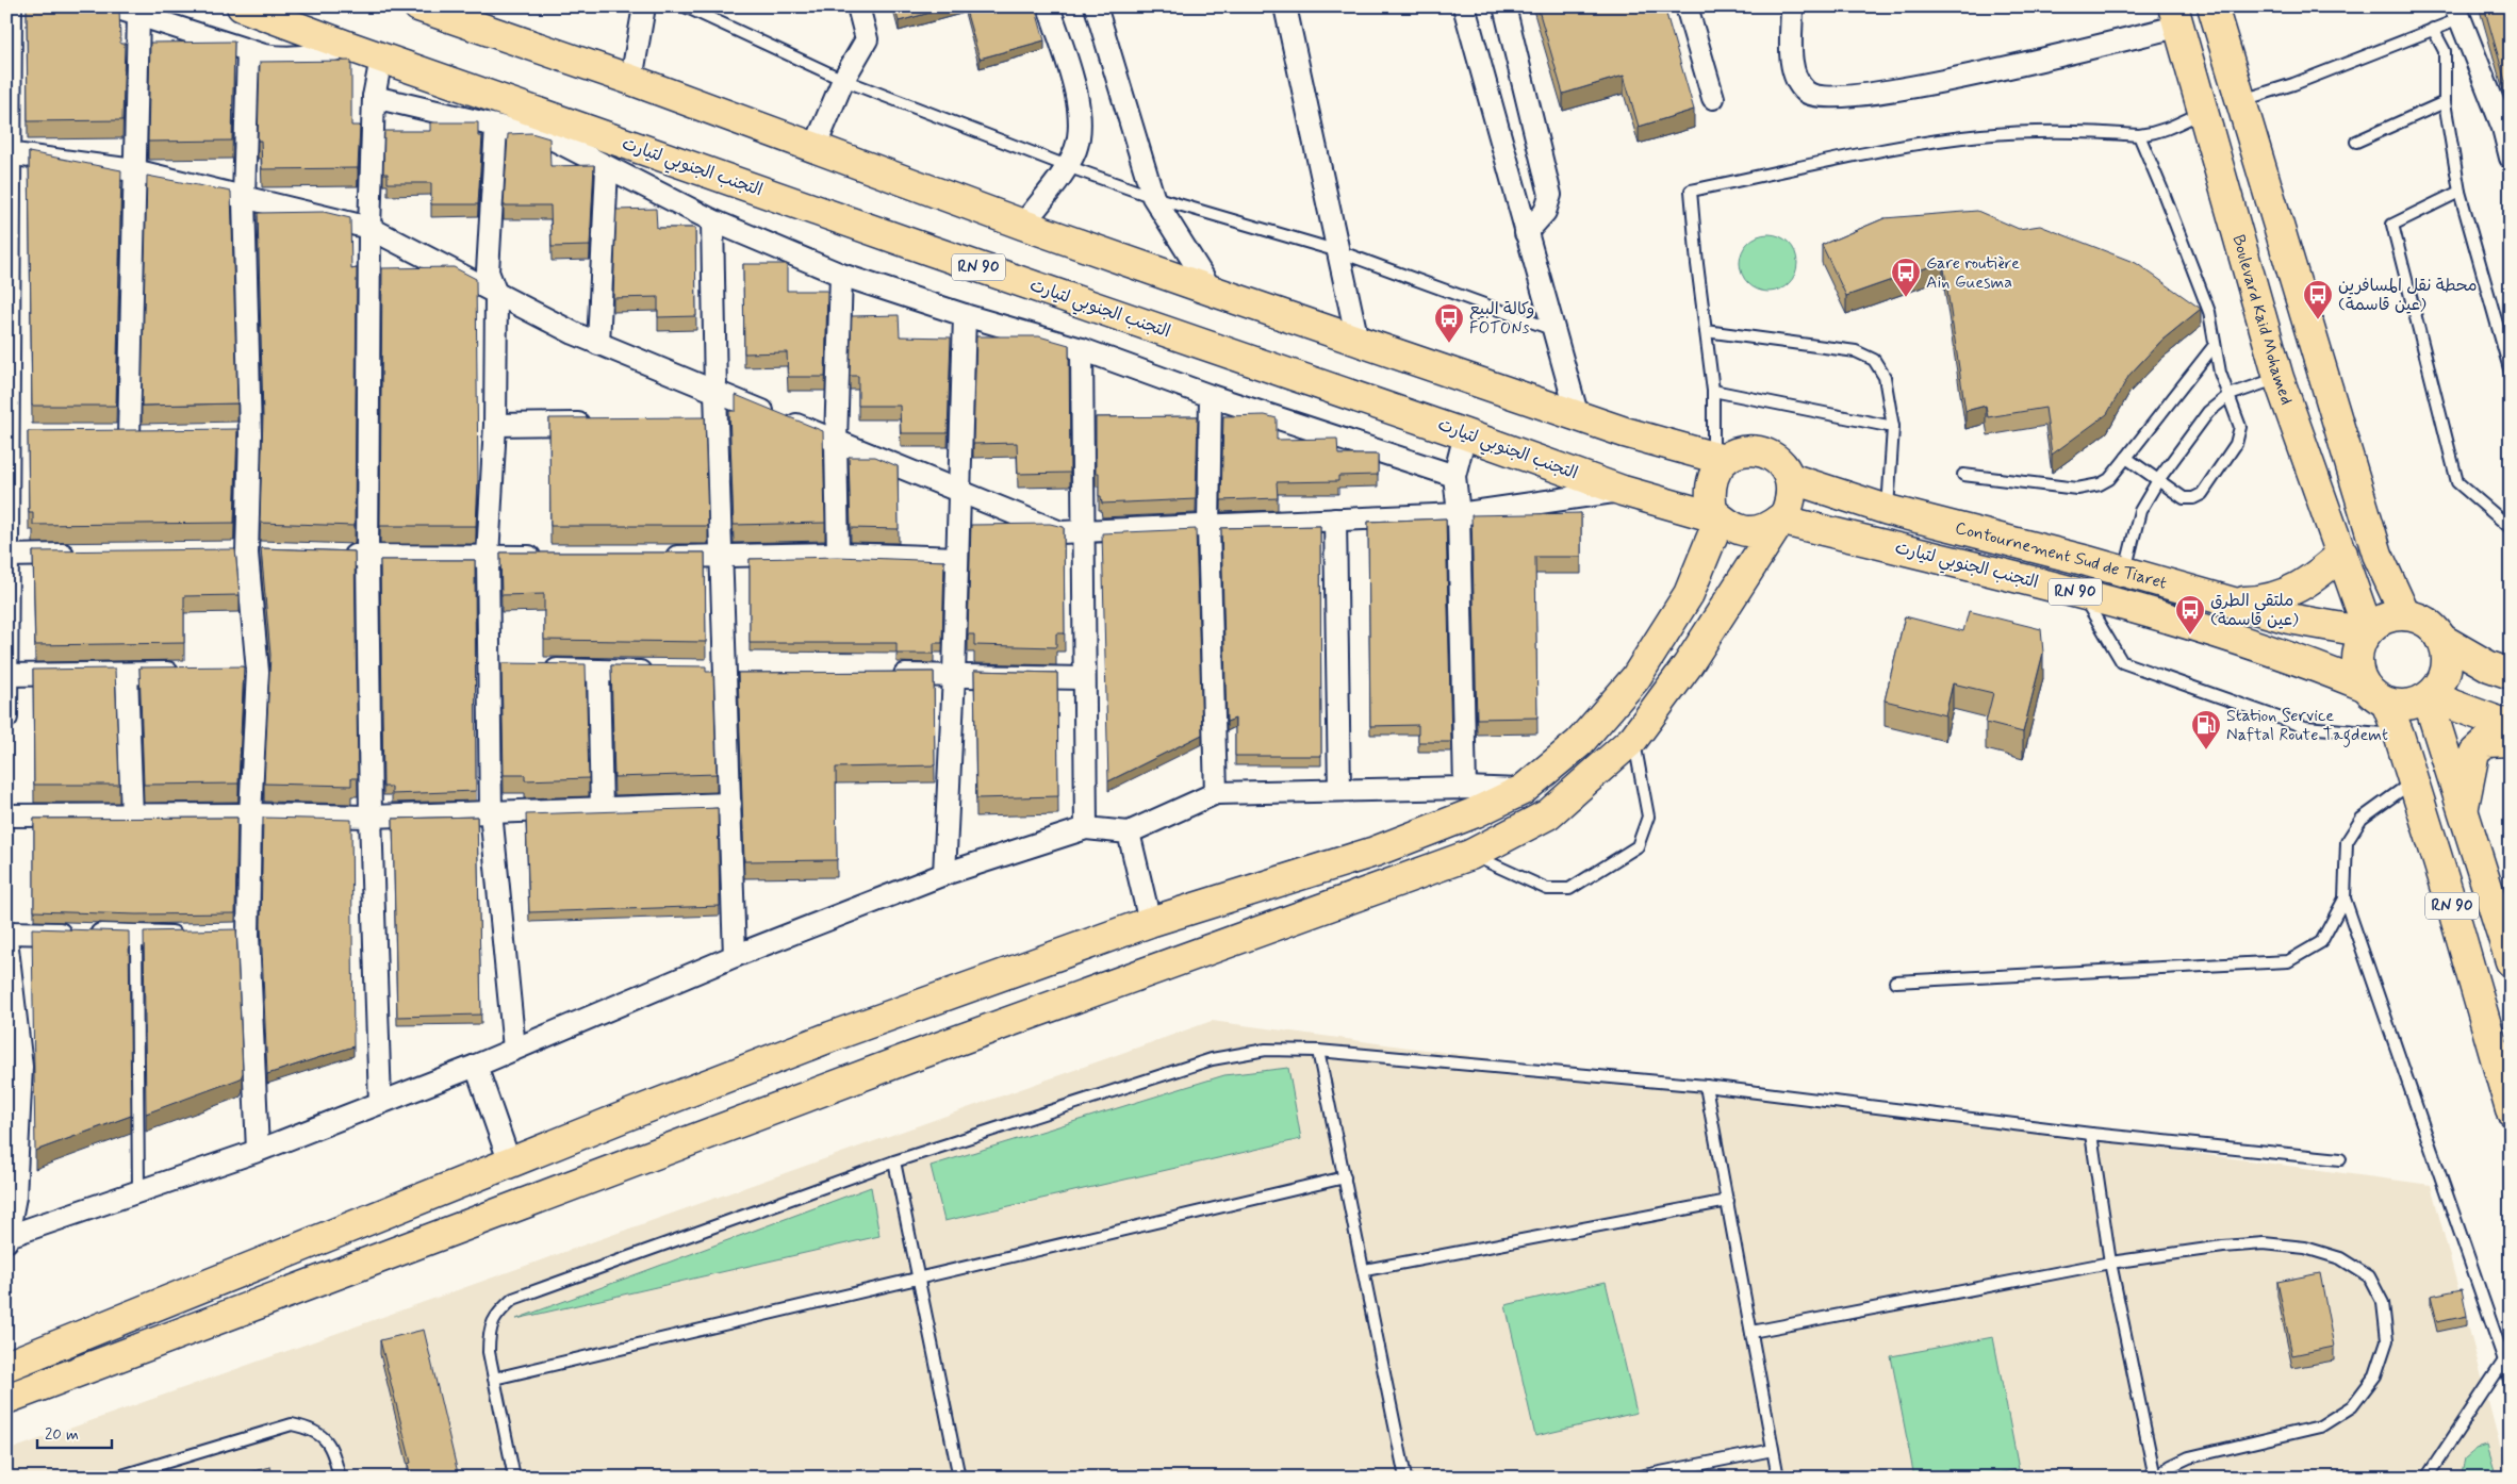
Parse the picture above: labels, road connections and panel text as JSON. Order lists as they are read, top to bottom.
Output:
{
  "streets": {
    "main road": [
      "التجنب الجنوبي لتيارت",
      "RN 90",
      "Boulevard Kaid Mohamed",
      "Contournement Sud de Tiaret"
    ]
  },
  "crossings": [
    ["التجنب الجنوبي لتيارت", "RN 90"],
    ["التجنب الجنوبي لتيارت", "Boulevard Kaid Mohamed"],
    ["التجنب الجنوبي لتيارت", "Contournement Sud de Tiaret"],
    ["RN 90", "Boulevard Kaid Mohamed"],
    ["RN 90", "Contournement Sud de Tiaret"],
    ["Boulevard Kaid Mohamed", "Contournement Sud de Tiaret"]
  ],
  "places": {
    "bus stop": [
      "Gare routière Ain Guesma",
      "محطة نقل المسافرين (عين قاسمة)",
      "وكالة البيع FOTONs",
      "ملتقى الطرق (عين قاسمة)"
    ],
    "fuel station": ["Station Service Naftal Route Tagdemt"]
  },
  "scale_bar": "20 m"
}
